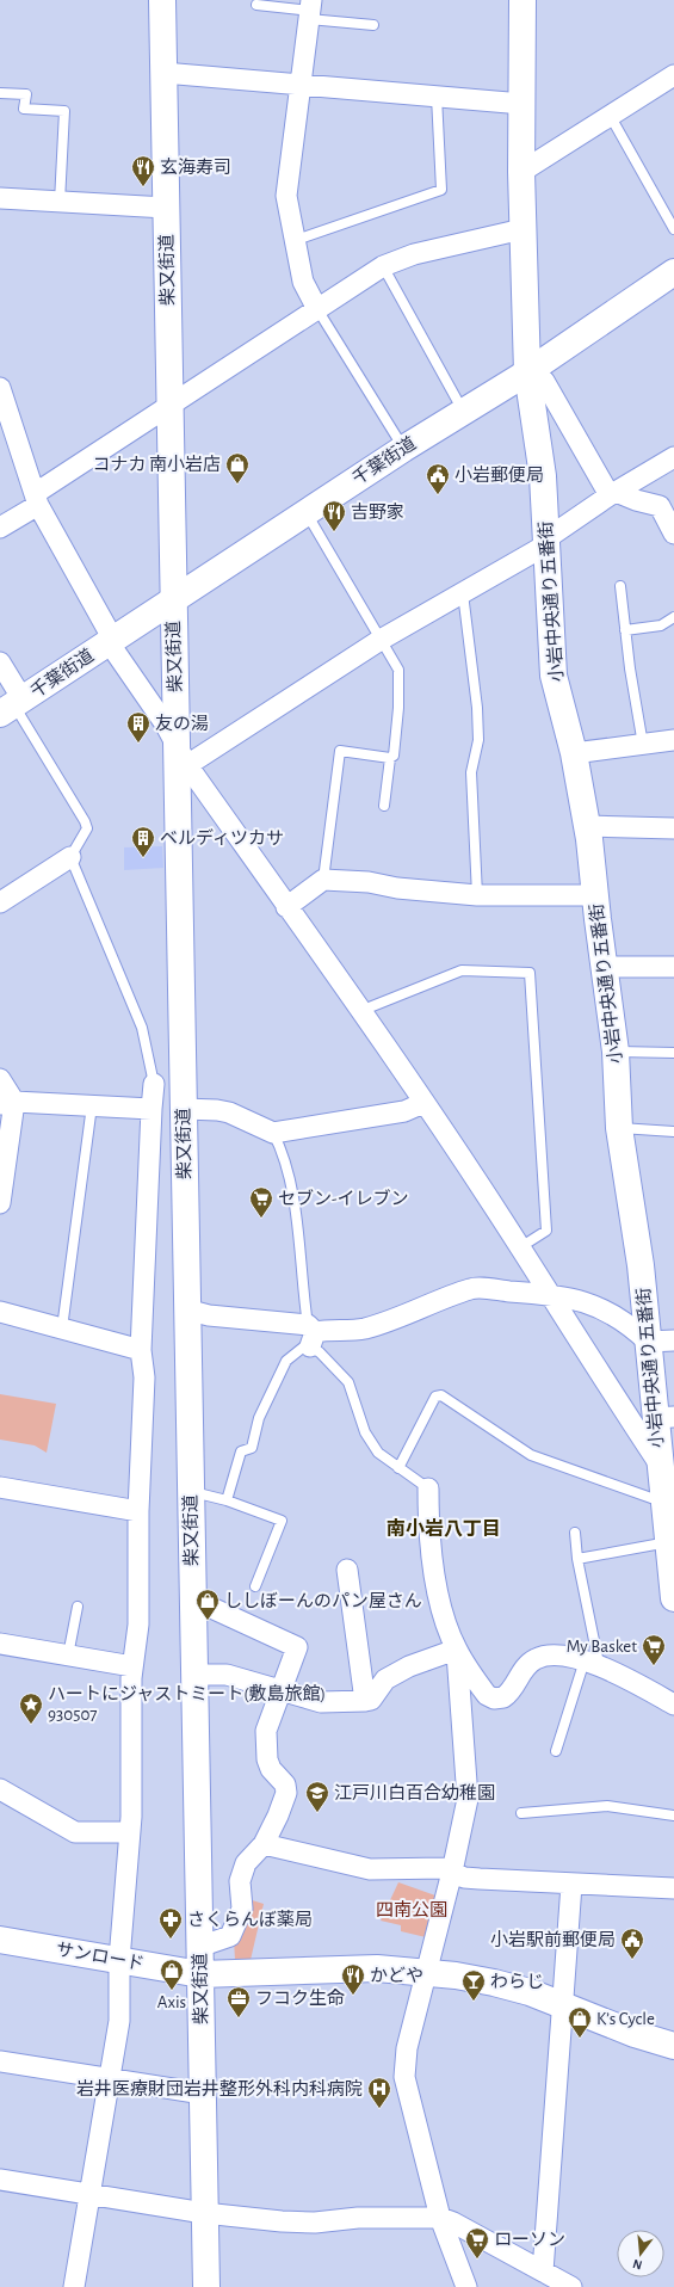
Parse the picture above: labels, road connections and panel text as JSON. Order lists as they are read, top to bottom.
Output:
{
  "streets": {
    "main road": [
      "柴又街道",
      "千葉街道",
      "小岩中央通り五番街",
      "サンロード"
    ]
  },
  "crossings": [
    ["柴又街道", "千葉街道"],
    ["柴又街道", "サンロード"],
    ["千葉街道", "小岩中央通り五番街"]
  ],
  "districts": ["南小岩八丁目"],
  "parks": ["四南公園"],
  "places": {
    "restaurant": ["玄海寿司", "吉野家", "かどや"],
    "shop": [
      "コナカ 南小岩店",
      "ししぼーんのパン屋さん",
      "Axis",
      "K’s Cycle"
    ],
    "public building": ["小岩郵便局", "小岩駅前郵便局"],
    "building": ["友の湯", "ベルディツカサ"],
    "supermarket": ["セブン-イレブン", "My Basket", "ローソン"],
    "place": ["ハートにジャストミート(敷島旅館) 930507"],
    "school or university": ["江戸川白百合幼稚園"],
    "pharmacy": ["さくらんぼ薬局"],
    "bar": ["わらじ"],
    "office": ["フコク生命"],
    "hospital": ["岩井医療財団岩井整形外科内科病院"]
  },
  "north": "bottom"
}
